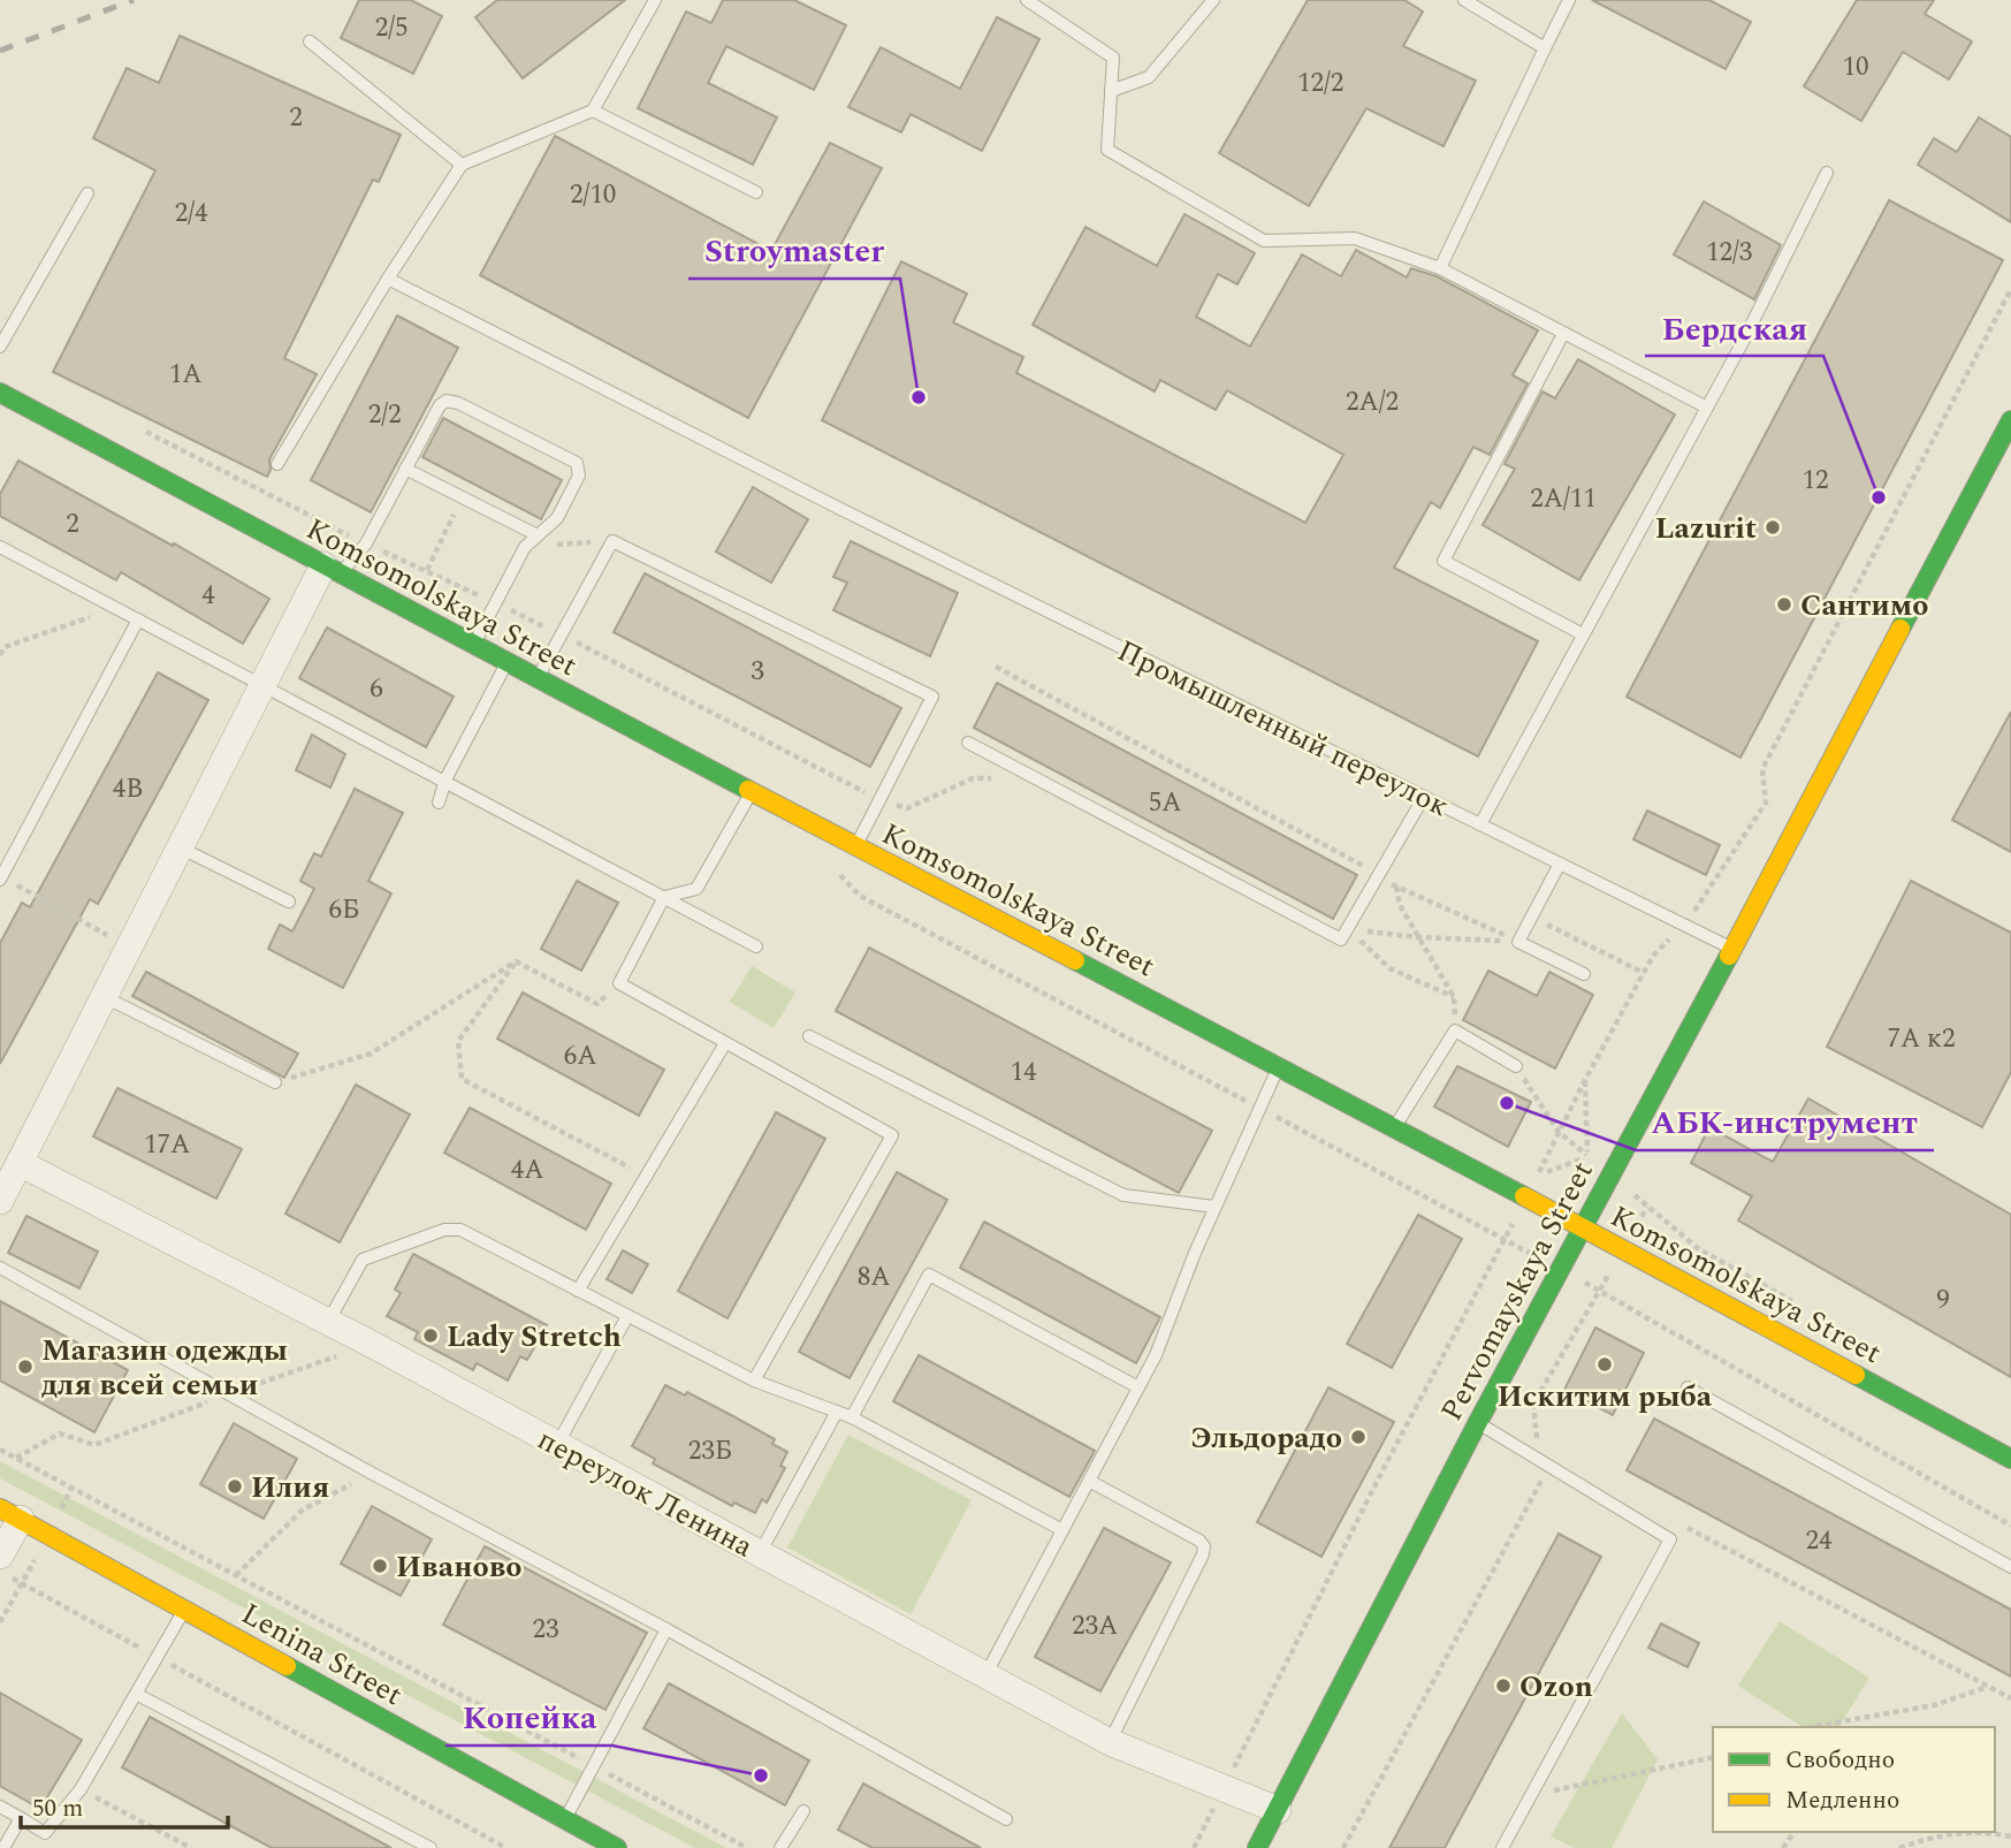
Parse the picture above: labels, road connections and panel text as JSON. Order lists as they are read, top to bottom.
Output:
{
  "streets": {
    "main road": ["Komsomolskaya Street", "Pervomayskaya Street", "Lenina Street"],
    "street": ["переулок Ленина"],
    "lane": ["Промышленный переулок"]
  },
  "crossings": [
    ["Komsomolskaya Street", "Pervomayskaya Street"],
    ["Промышленный переулок", "Pervomayskaya Street"],
    ["Pervomayskaya Street", "переулок Ленина"]
  ],
  "places": [
    "Stroymaster",
    "Бердская",
    "Lazurit",
    "Сантимо",
    "АБК-инструмент",
    "Lady Stretch",
    "Искитим рыба",
    "Магазин одежды для всей семьи",
    "Эльдорадо",
    "Илия",
    "Иваново",
    "Ozon",
    "Копейка"
  ],
  "house_numbers": [
    "2/5",
    "10",
    "12/2",
    "2",
    "2/10",
    "2/4",
    "12/3",
    "1А",
    "2А/2",
    "2/2",
    "12",
    "2А/11",
    "2",
    "4",
    "3",
    "6",
    "4В",
    "5А",
    "6Б",
    "7А к2",
    "6А",
    "14",
    "17А",
    "4А",
    "8А",
    "9",
    "23Б",
    "24",
    "23А",
    "23"
  ],
  "legend": ["Свободно", "Медленно"],
  "scale_bar": "50 m"
}
